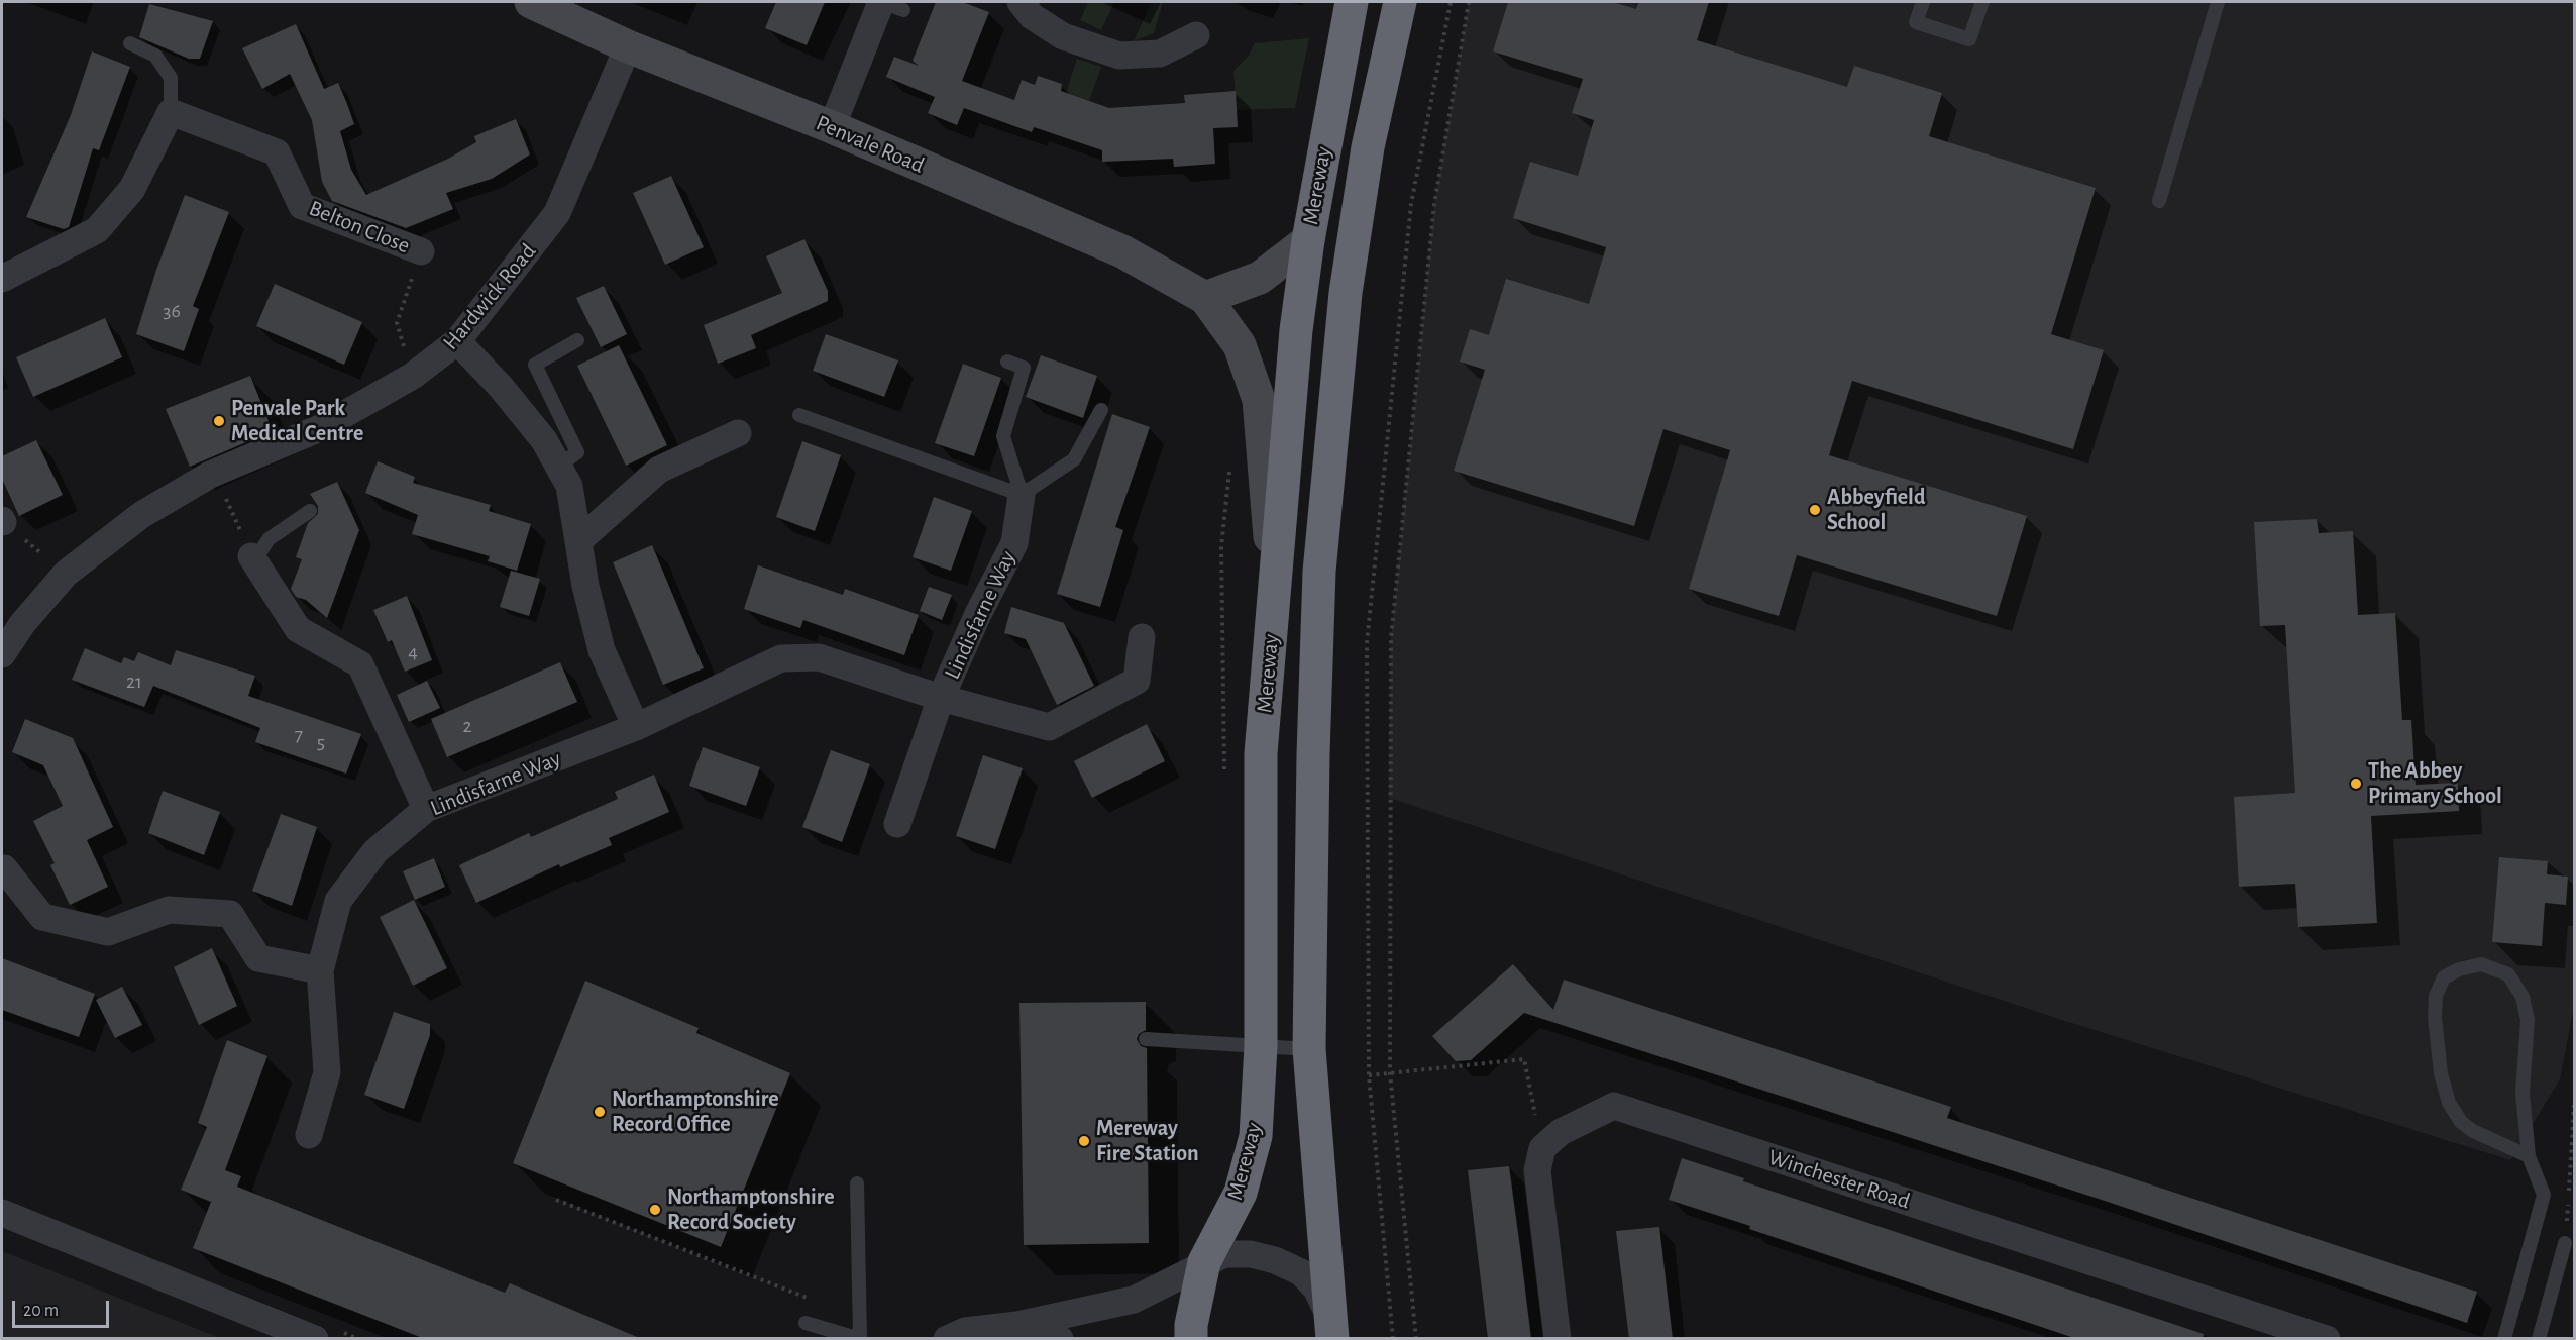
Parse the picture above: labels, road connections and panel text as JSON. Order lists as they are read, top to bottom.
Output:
{
  "streets": {
    "highway": ["Mereway"],
    "street": [
      "Penvale Road",
      "Belton Close",
      "Hardwick Road",
      "Lindisfarne Way",
      "Winchester Road"
    ]
  },
  "crossings": [
    ["Penvale Road", "Hardwick Road"],
    ["Belton Close", "Hardwick Road"]
  ],
  "places": [
    "Penvale Park Medical Centre",
    "Abbeyfield School",
    "The Abbey Primary School",
    "Northamptonshire Record Office",
    "Mereway Fire Station",
    "Northamptonshire Record Society"
  ],
  "house_numbers": [
    "36",
    "4",
    "21",
    "2",
    "7",
    "5"
  ],
  "scale_bar": "20 m"
}
